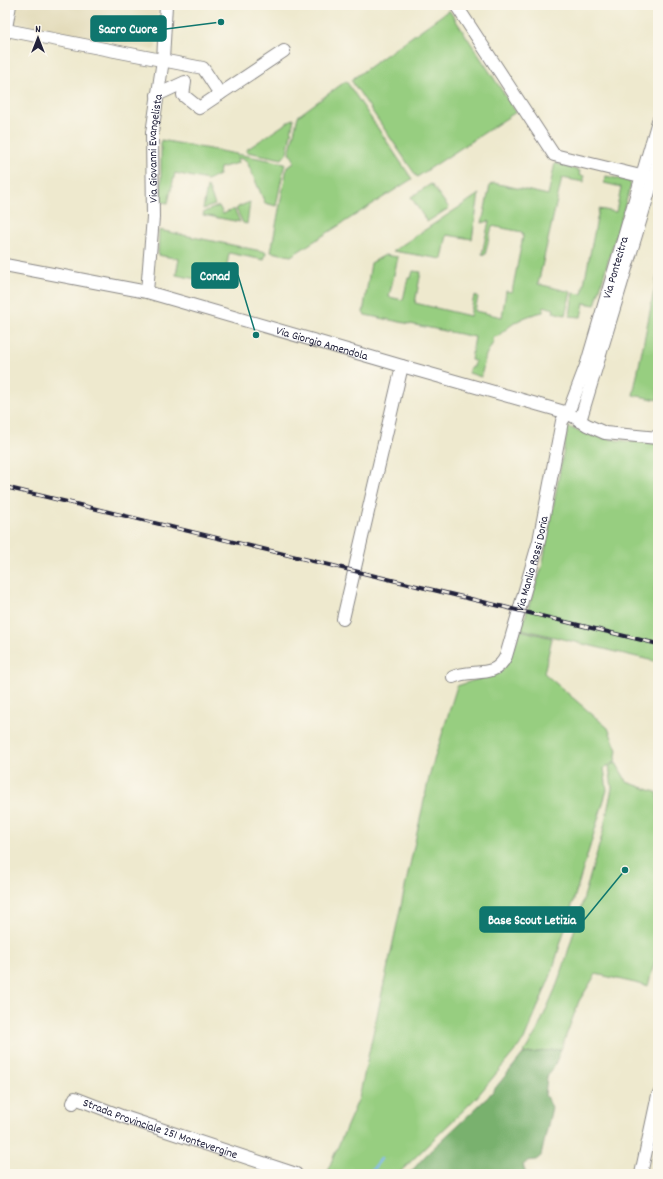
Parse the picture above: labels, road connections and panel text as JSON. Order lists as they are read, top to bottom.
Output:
{
  "streets": {
    "street": [
      "Via Giovanni Evangelista",
      "Via Pontecitra",
      "Via Giorgio Amendola",
      "Via Manlio Rossi Doria",
      "Strada Provinciale 251 Montevergine"
    ]
  },
  "crossings": [
    ["Via Giovanni Evangelista", "Via Giorgio Amendola"],
    ["Via Pontecitra", "Via Giorgio Amendola"],
    ["Via Pontecitra", "Via Manlio Rossi Doria"],
    ["Via Giorgio Amendola", "Via Manlio Rossi Doria"]
  ],
  "places": ["Sacro Cuore", "Conad", "Base Scout Letizia"],
  "north": "top"
}
